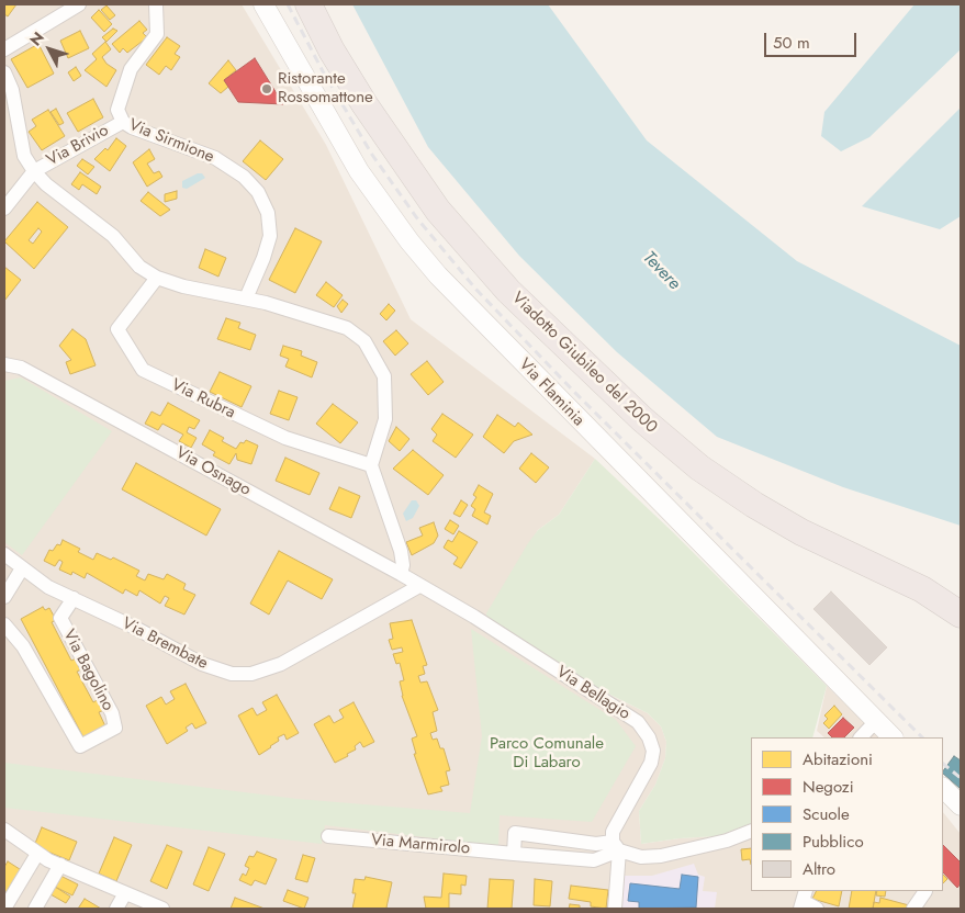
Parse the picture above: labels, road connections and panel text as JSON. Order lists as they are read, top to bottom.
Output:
{
  "streets": {
    "highway": ["Viadotto Giubileo del 2000"],
    "street": [
      "Via Sirmione",
      "Via Brivio",
      "Via Flaminia",
      "Via Rubra",
      "Via Osnago",
      "Via Brembate",
      "Via Bagolino",
      "Via Bellagio",
      "Via Marmirolo"
    ]
  },
  "crossings": [
    ["Via Sirmione", "Via Brivio"],
    ["Via Osnago", "Via Brembate"],
    ["Via Osnago", "Via Bellagio"],
    ["Via Brembate", "Via Bagolino"],
    ["Via Brembate", "Via Bellagio"],
    ["Via Bellagio", "Via Marmirolo"]
  ],
  "water": ["Tevere"],
  "parks": ["Parco Comunale Di Labaro"],
  "places": ["Ristorante Rossomattone"],
  "legend": [
    "Abitazioni",
    "Negozi",
    "Scuole",
    "Pubblico",
    "Altro"
  ],
  "scale_bar": "50 m",
  "north": "top left"
}
